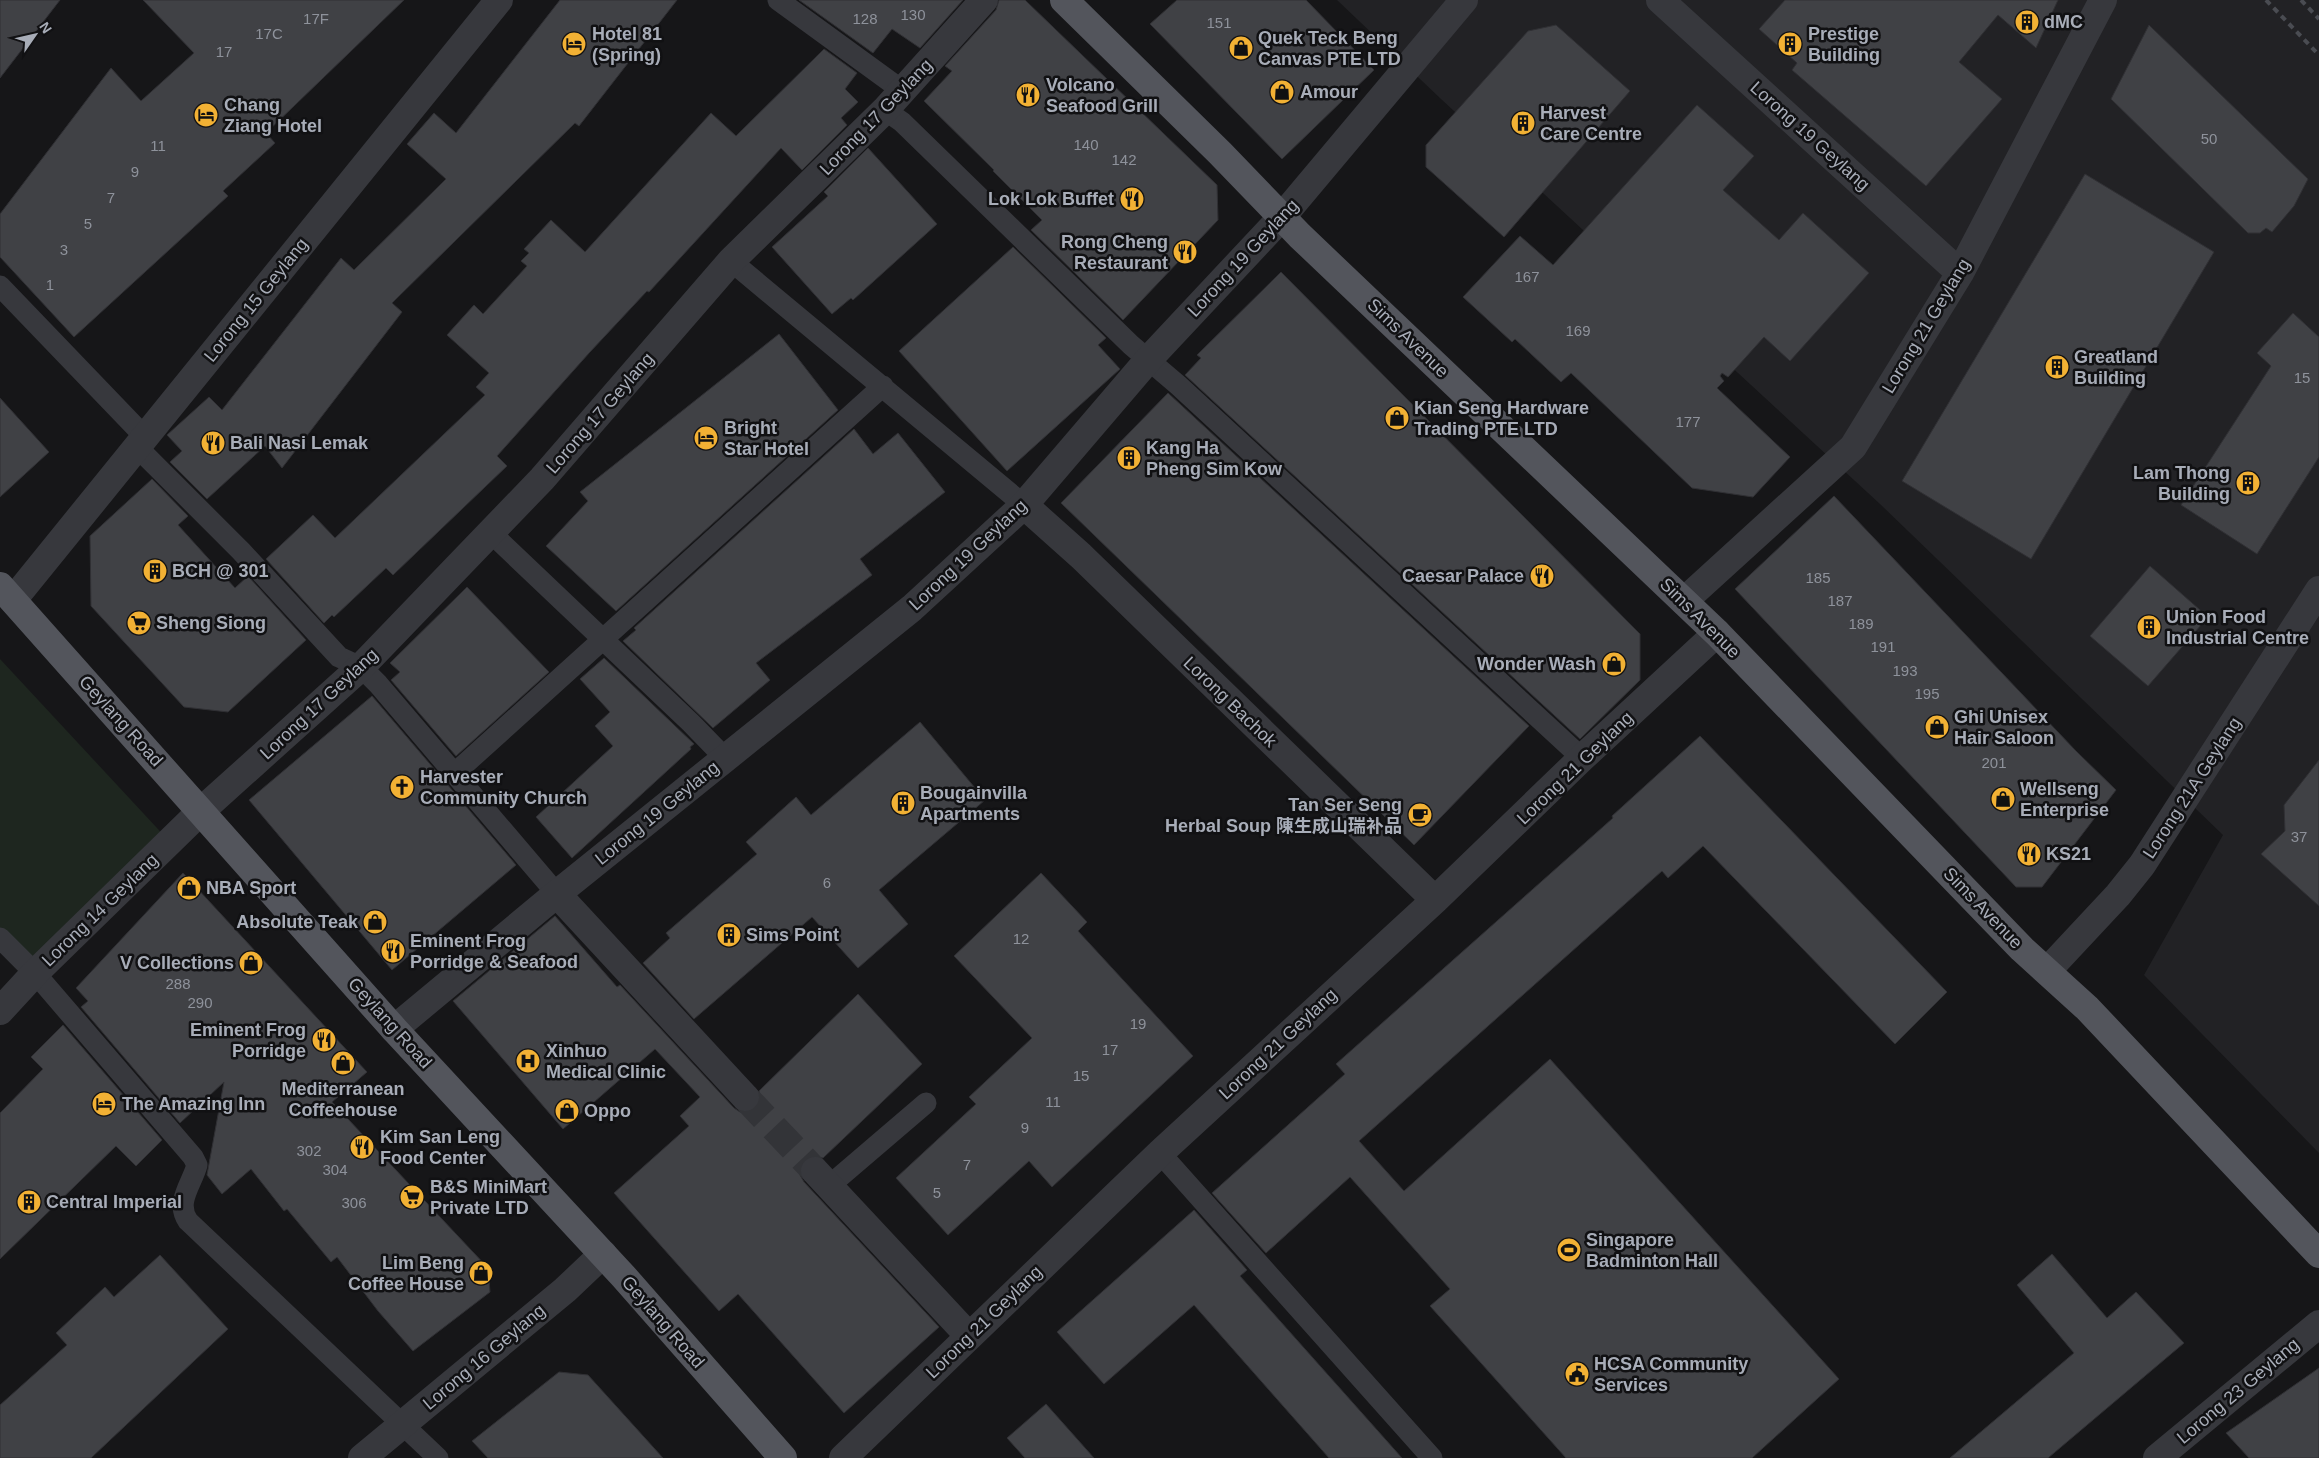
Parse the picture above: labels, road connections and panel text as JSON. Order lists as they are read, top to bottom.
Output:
{
  "streets": {
    "main road": ["Sims Avenue", "Geylang Road"],
    "street": [
      "Lorong 17 Geylang",
      "Lorong 19 Geylang",
      "Lorong 15 Geylang",
      "Lorong 21 Geylang",
      "Lorong Bachok",
      "Lorong 21A Geylang",
      "Lorong 14 Geylang",
      "Lorong 16 Geylang",
      "Lorong 23 Geylang"
    ]
  },
  "crossings": [
    ["Lorong 17 Geylang", "Geylang Road"],
    ["Lorong 17 Geylang", "Lorong 14 Geylang"],
    ["Lorong 19 Geylang", "Lorong 21 Geylang"],
    ["Lorong 19 Geylang", "Sims Avenue"],
    ["Lorong 19 Geylang", "Lorong Bachok"],
    ["Lorong 19 Geylang", "Geylang Road"],
    ["Lorong 15 Geylang", "Geylang Road"],
    ["Lorong 21 Geylang", "Sims Avenue"],
    ["Lorong 21 Geylang", "Lorong Bachok"],
    ["Sims Avenue", "Lorong 21A Geylang"],
    ["Geylang Road", "Lorong 14 Geylang"],
    ["Geylang Road", "Lorong 16 Geylang"]
  ],
  "places": {
    "building": [
      "dMC",
      "Prestige Building",
      "Harvest Care Centre",
      "Greatland Building",
      "Kang Ha Pheng Sim Kow",
      "Lam Thong Building",
      "BCH @ 301",
      "Union Food Industrial Centre",
      "Bougainvilla Apartments",
      "Sims Point",
      "Central Imperial"
    ],
    "hotel": [
      "Hotel 81 (Spring)",
      "Chang Ziang Hotel",
      "Bright Star Hotel",
      "The Amazing Inn"
    ],
    "shop": [
      "Quek Teck Beng Canvas PTE LTD",
      "Amour",
      "Kian Seng Hardware Trading PTE LTD",
      "Wonder Wash",
      "Ghi Unisex Hair Saloon",
      "Wellseng Enterprise",
      "NBA Sport",
      "Absolute Teak",
      "V Collections",
      "Mediterranean Coffeehouse",
      "Oppo",
      "Lim Beng Coffee House"
    ],
    "restaurant": [
      "Volcano Seafood Grill",
      "Lok Lok Buffet",
      "Rong Cheng Restaurant",
      "Bali Nasi Lemak",
      "Caesar Palace",
      "KS21",
      "Eminent Frog Porridge & Seafood",
      "Eminent Frog Porridge",
      "Kim San Leng Food Center"
    ],
    "supermarket": ["Sheng Siong", "B&S MiniMart Private LTD"],
    "church": ["Harvester Community Church"],
    "cafe": ["Tan Ser Seng Herbal Soup 陳生成山瑞补品"],
    "hospital": ["Xinhuo Medical Clinic"],
    "sports": ["Singapore Badminton Hall"],
    "public building": ["HCSA Community Services"]
  },
  "house_numbers": [
    "130",
    "17F",
    "128",
    "151",
    "17C",
    "17",
    "50",
    "140",
    "11",
    "142",
    "9",
    "7",
    "5",
    "3",
    "167",
    "1",
    "169",
    "15",
    "177",
    "185",
    "187",
    "189",
    "191",
    "193",
    "195",
    "201",
    "37",
    "6",
    "12",
    "288",
    "290",
    "19",
    "17",
    "15",
    "11",
    "9",
    "302",
    "7",
    "304",
    "5",
    "306"
  ],
  "north": "top right"
}
